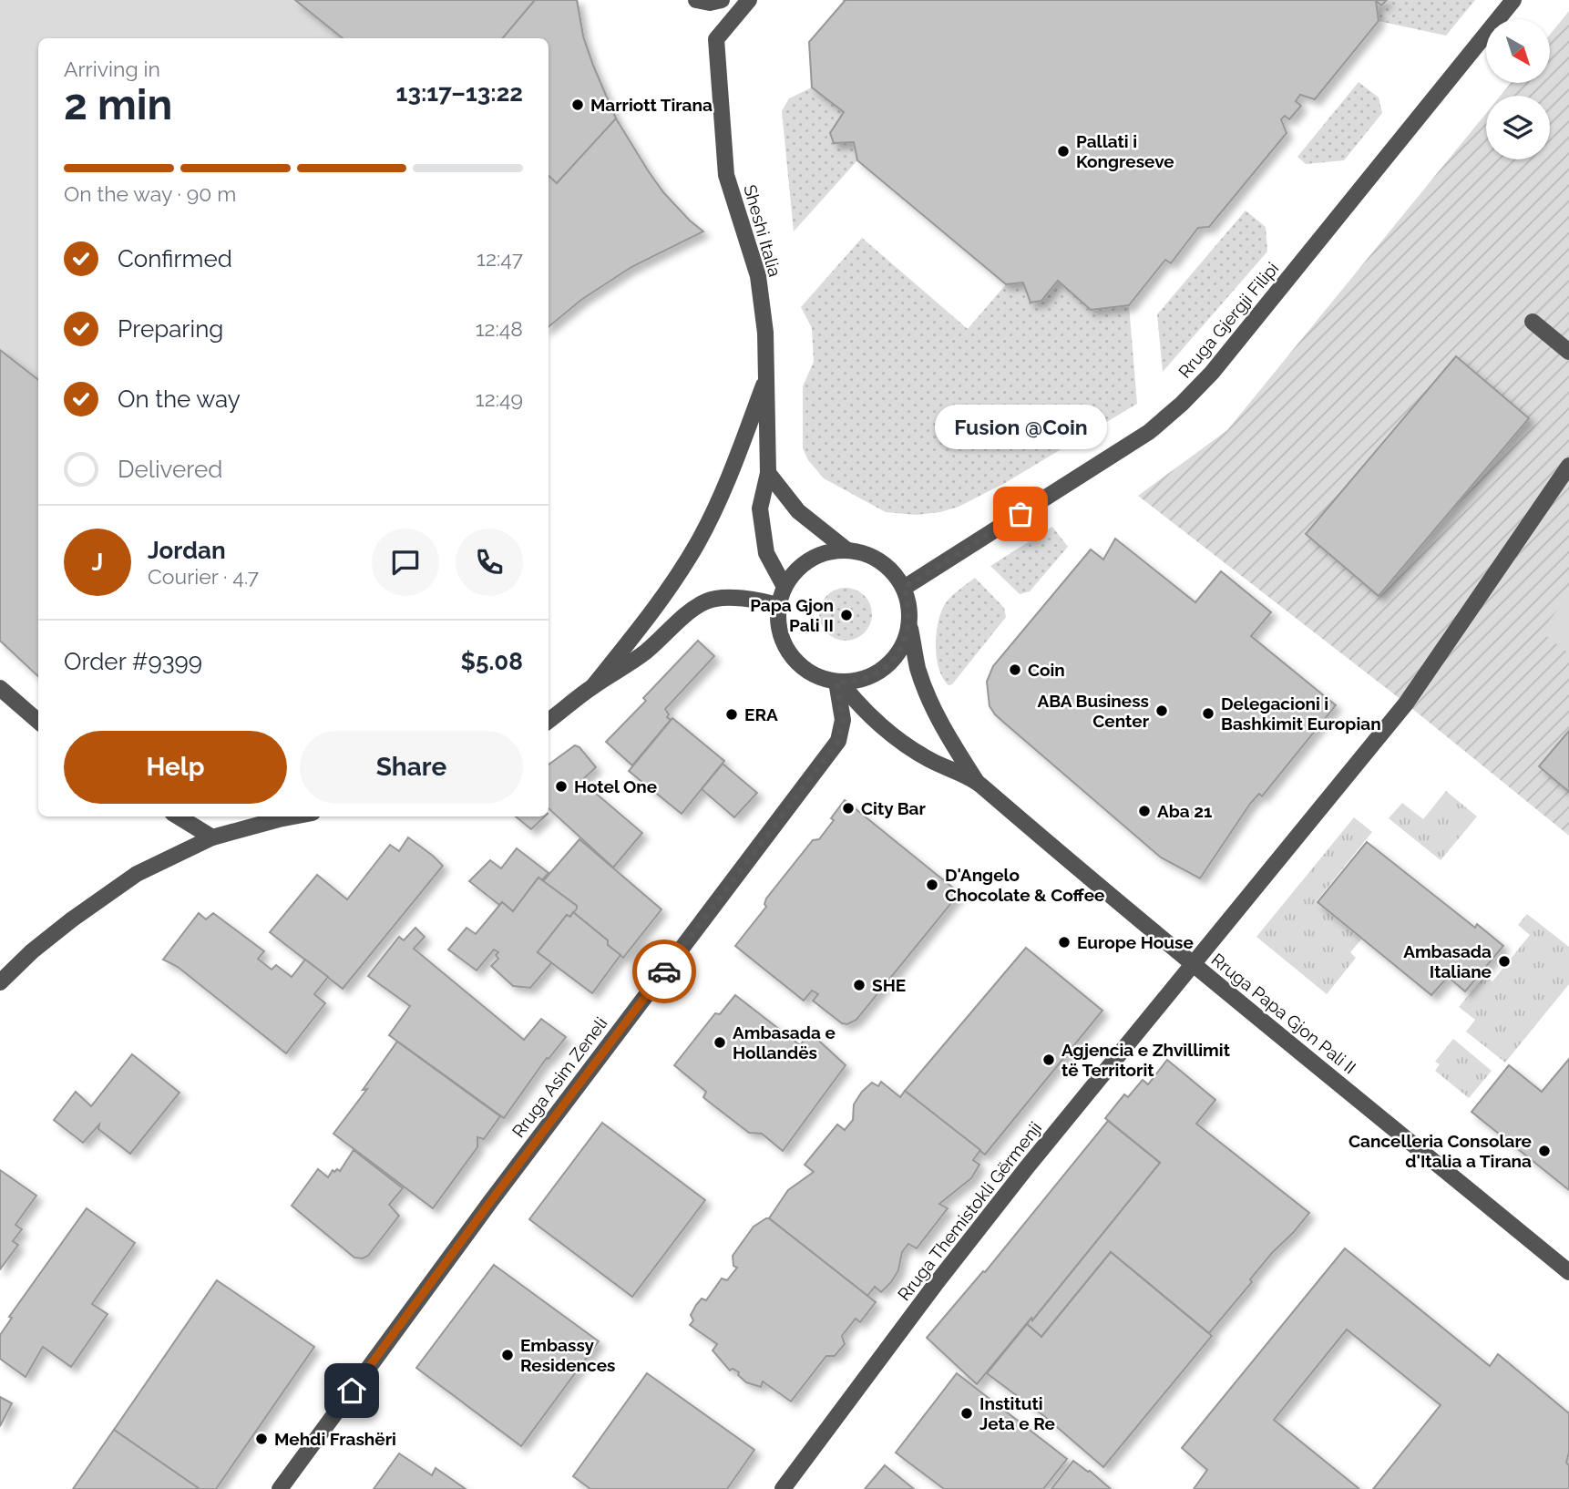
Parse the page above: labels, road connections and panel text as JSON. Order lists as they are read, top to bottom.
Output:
{
  "streets": {
    "street": [
      "Sheshi Italia",
      "Rruga Gjergji Filipi",
      "Rruga Papa Gjon Pali II",
      "Rruga Asim Zeneli",
      "Rruga Themistokli Gërmenji"
    ]
  },
  "crossings": [
    ["Sheshi Italia", "Rruga Gjergji Filipi"],
    ["Sheshi Italia", "Rruga Papa Gjon Pali II"],
    ["Sheshi Italia", "Rruga Asim Zeneli"],
    ["Rruga Gjergji Filipi", "Rruga Papa Gjon Pali II"],
    ["Rruga Gjergji Filipi", "Rruga Asim Zeneli"],
    ["Rruga Papa Gjon Pali II", "Rruga Asim Zeneli"],
    ["Rruga Papa Gjon Pali II", "Rruga Themistokli Gërmenji"]
  ],
  "places": [
    "Marriott Tirana",
    "Pallati i Kongreseve",
    "Fusion @Coin",
    "Papa Gjon Pali II",
    "Coin",
    "ABA Business Center",
    "Delegacioni i Bashkimit Europian",
    "ERA",
    "Hotel One",
    "City Bar",
    "Aba 21",
    "D'Angelo Chocolate & Coffee",
    "Europe House",
    "Ambasada Italiane",
    "SHE",
    "Ambasada e Hollandës",
    "Agjencia e Zhvillimit të Territorit",
    "Cancelleria Consolare d'Italia a Tirana",
    "Embassy Residences",
    "Instituti Jeta e Re",
    "Mehdi Frashëri"
  ],
  "north": "bottom right",
  "page": {
    "heading": ["2 min", "Arriving in", "13:17–13:22"],
    "panel": [
      "Jordan",
      "Courier · 4.7",
      "Order #9399",
      "$5.08"
    ],
    "bar": "On the way · 90 m",
    "list": [
      ["Confirmed", "12:47"],
      ["Preparing", "12:48"],
      ["On the way", "12:49"],
      "Delivered"
    ],
    "bubble": "Fusion @Coin",
    "round": "J",
    "buttons": ["Help", "Share"]
  }
}
